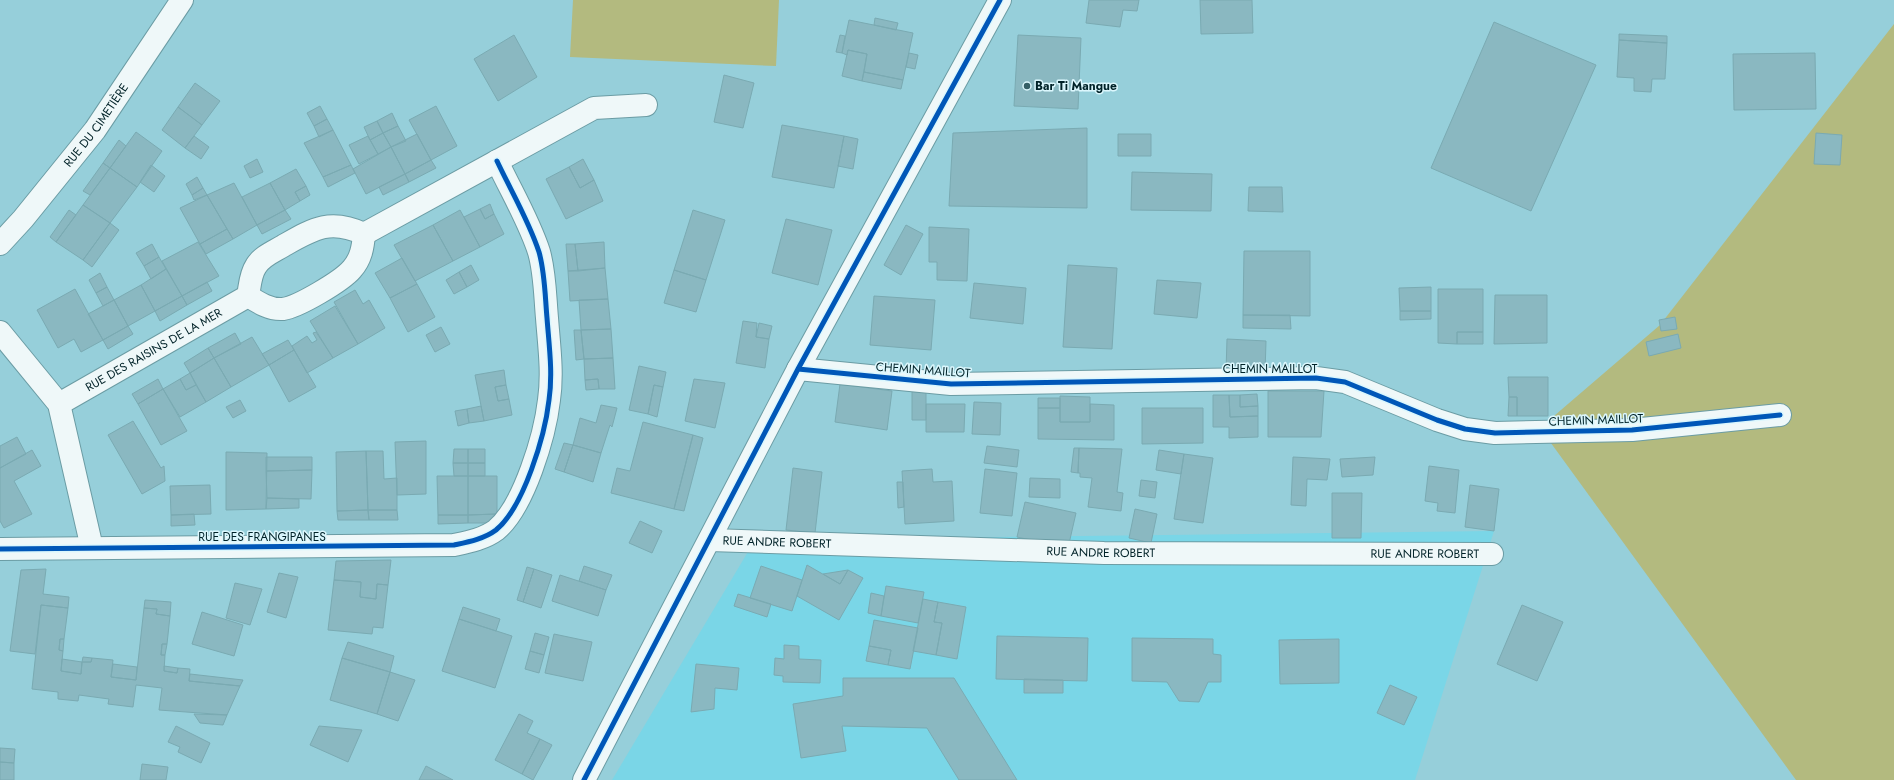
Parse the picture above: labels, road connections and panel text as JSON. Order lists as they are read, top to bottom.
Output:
{
  "streets": {
    "street": [
      "RUE DU CIMETIÈRE",
      "RUE DES RAISINS DE LA MER",
      "CHEMIN MAILLOT",
      "RUE DES FRANGIPANES",
      "RUE ANDRE ROBERT"
    ]
  },
  "places": ["Bar Ti Mangue"]
}
